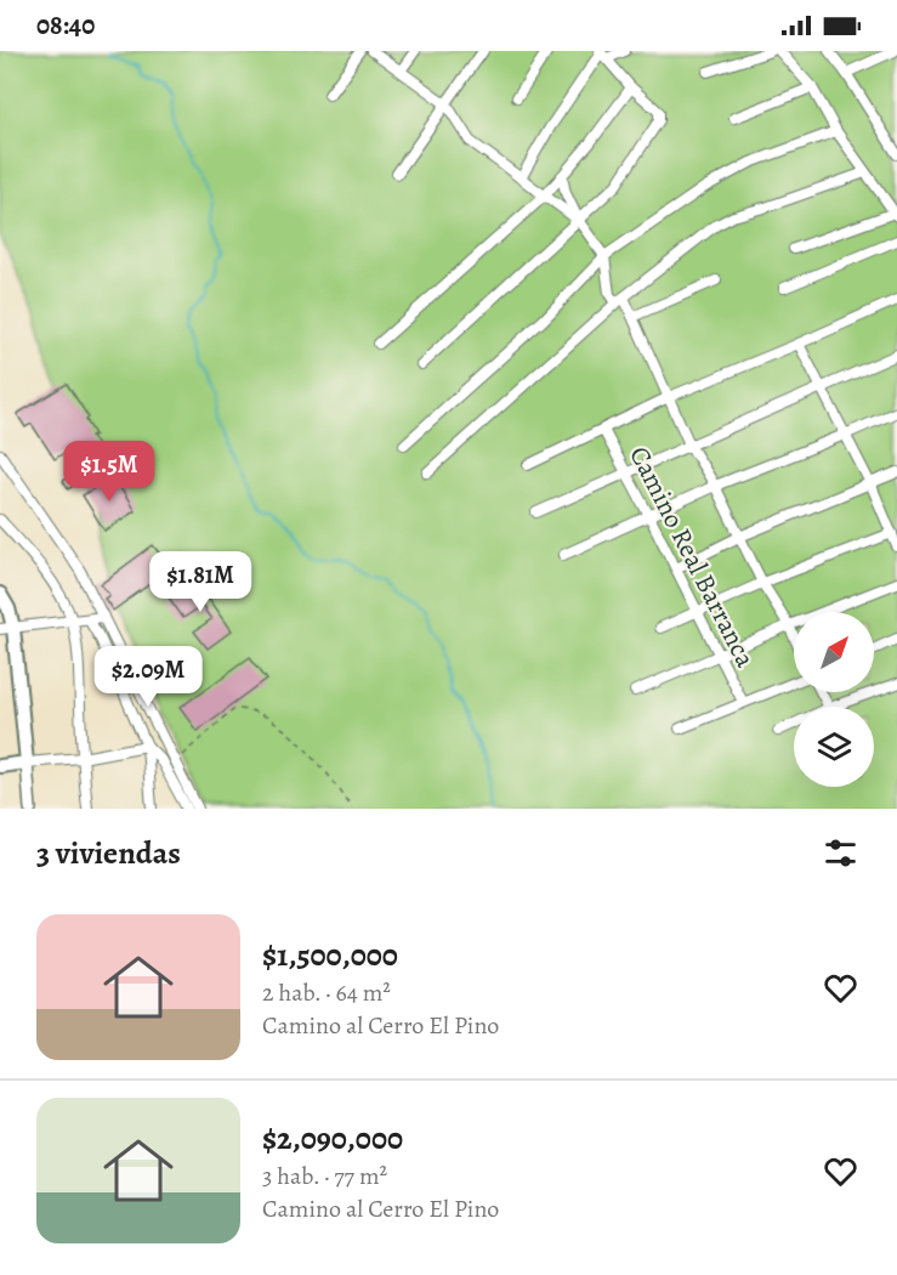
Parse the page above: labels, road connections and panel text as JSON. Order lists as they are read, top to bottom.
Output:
{
  "streets": {
    "street": ["Camino Real Barranca"]
  },
  "north": "top right",
  "page": {
    "status": "08:40",
    "price": ["$1.5M", "$1.81M", "$2.09M"],
    "heading": "3 viviendas",
    "list": [
      {
        "name": "$1,500,000",
        "note": "2 hab. · 64 m² · Camino al Cerro El Pino"
      },
      {
        "name": "$2,090,000",
        "note": "3 hab. · 77 m² · Camino al Cerro El Pino"
      }
    ]
  }
}
